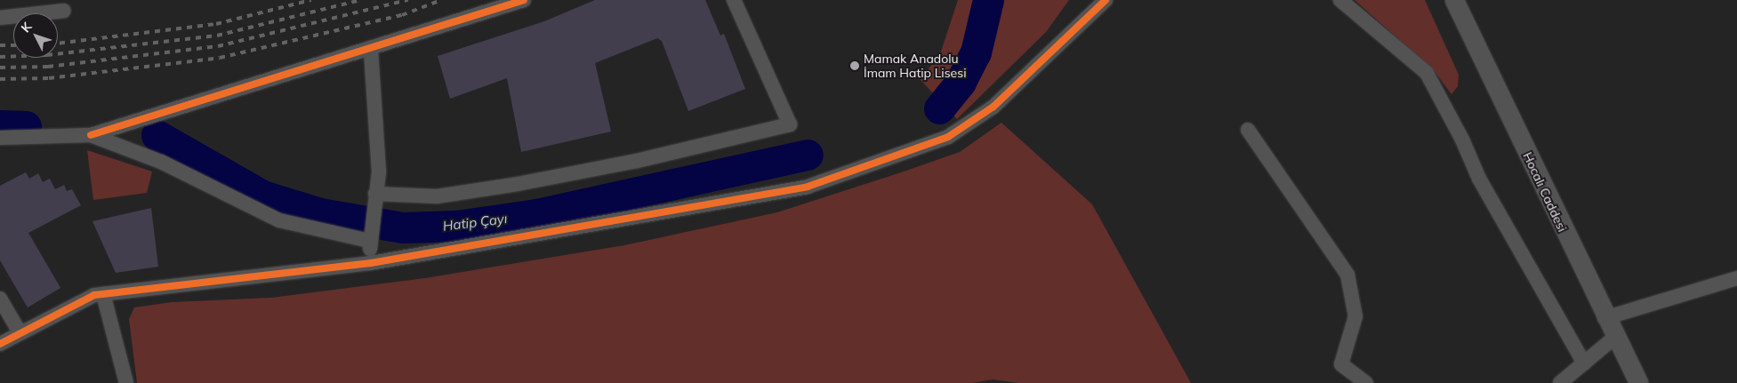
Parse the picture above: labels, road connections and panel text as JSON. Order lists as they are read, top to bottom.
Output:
{
  "streets": {
    "street": ["Hocalı Caddesi"]
  },
  "water": ["Hatip Çayı"],
  "places": ["Mamak Anadolu İmam Hatip Lisesi"],
  "north": "top left"
}
